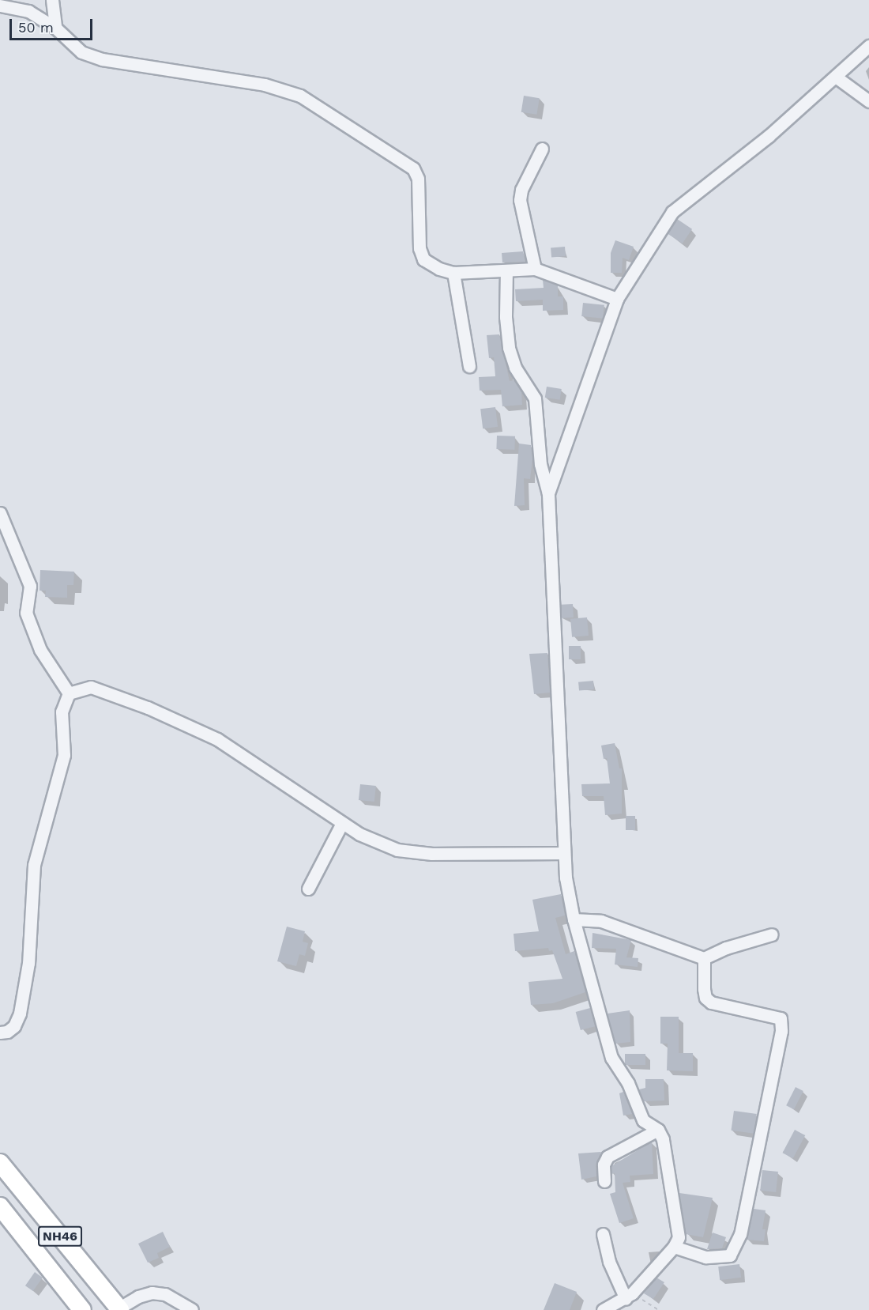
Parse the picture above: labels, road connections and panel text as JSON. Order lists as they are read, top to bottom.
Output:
{
  "streets": {
    "highway": ["NH46"]
  },
  "scale_bar": "50 m"
}
